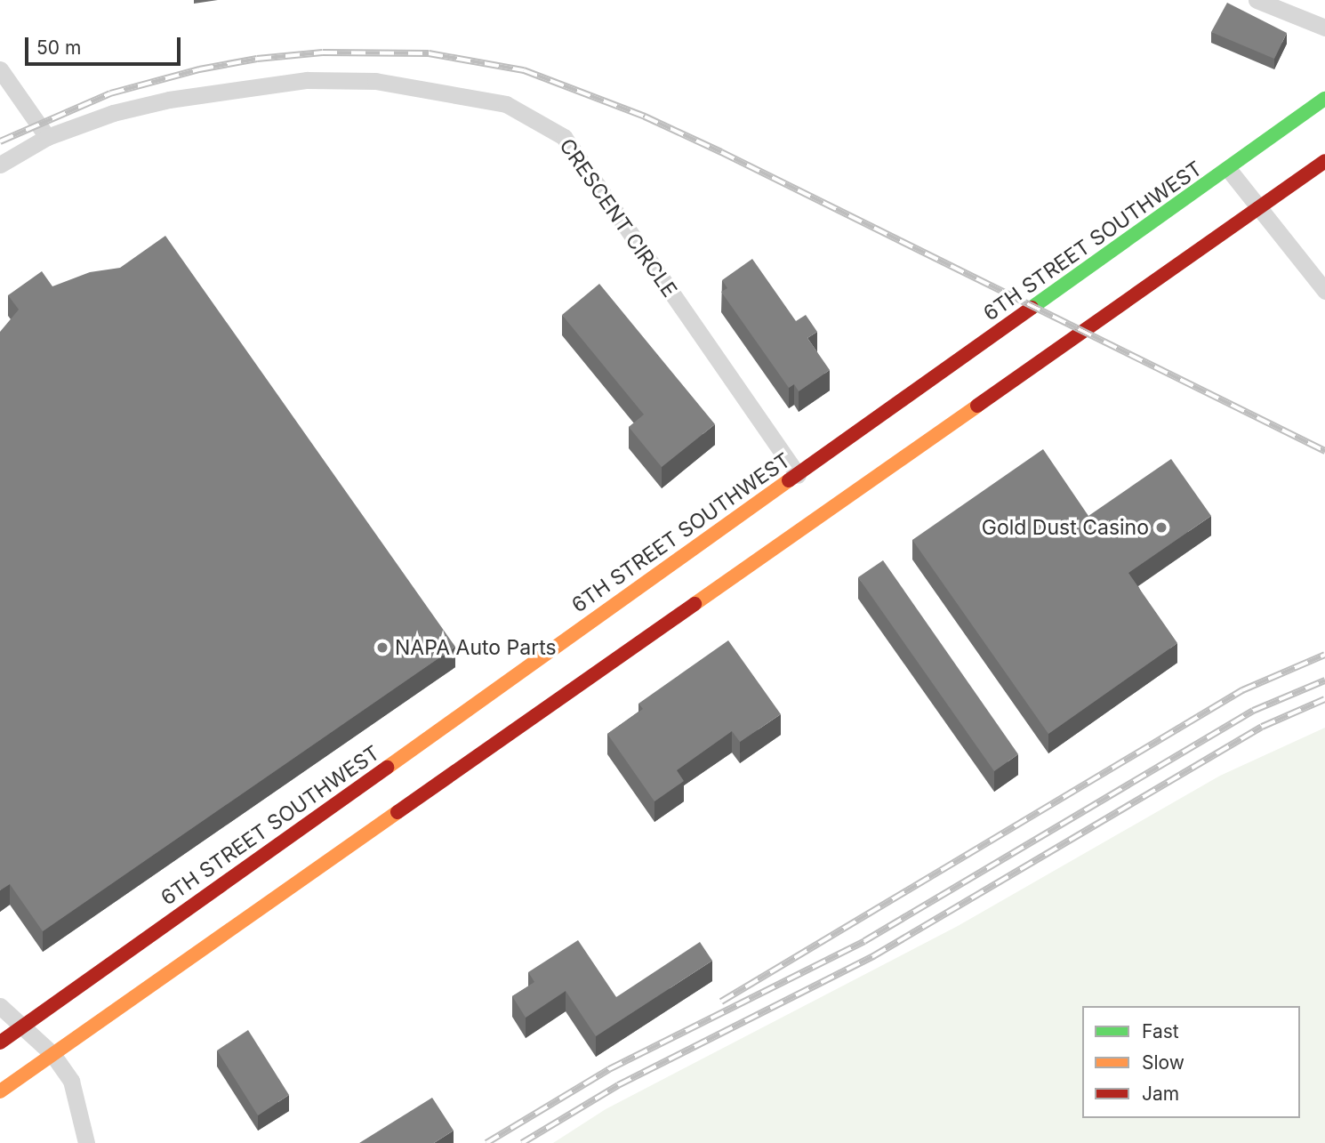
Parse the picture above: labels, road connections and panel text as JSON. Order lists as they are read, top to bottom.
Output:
{
  "streets": {
    "main road": ["6TH STREET SOUTHWEST"],
    "street": ["CRESCENT CIRCLE"]
  },
  "crossings": [
    ["CRESCENT CIRCLE", "6TH STREET SOUTHWEST"]
  ],
  "places": ["Gold Dust Casino", "NAPA Auto Parts"],
  "legend": ["Fast", "Slow", "Jam"],
  "scale_bar": "50 m"
}
